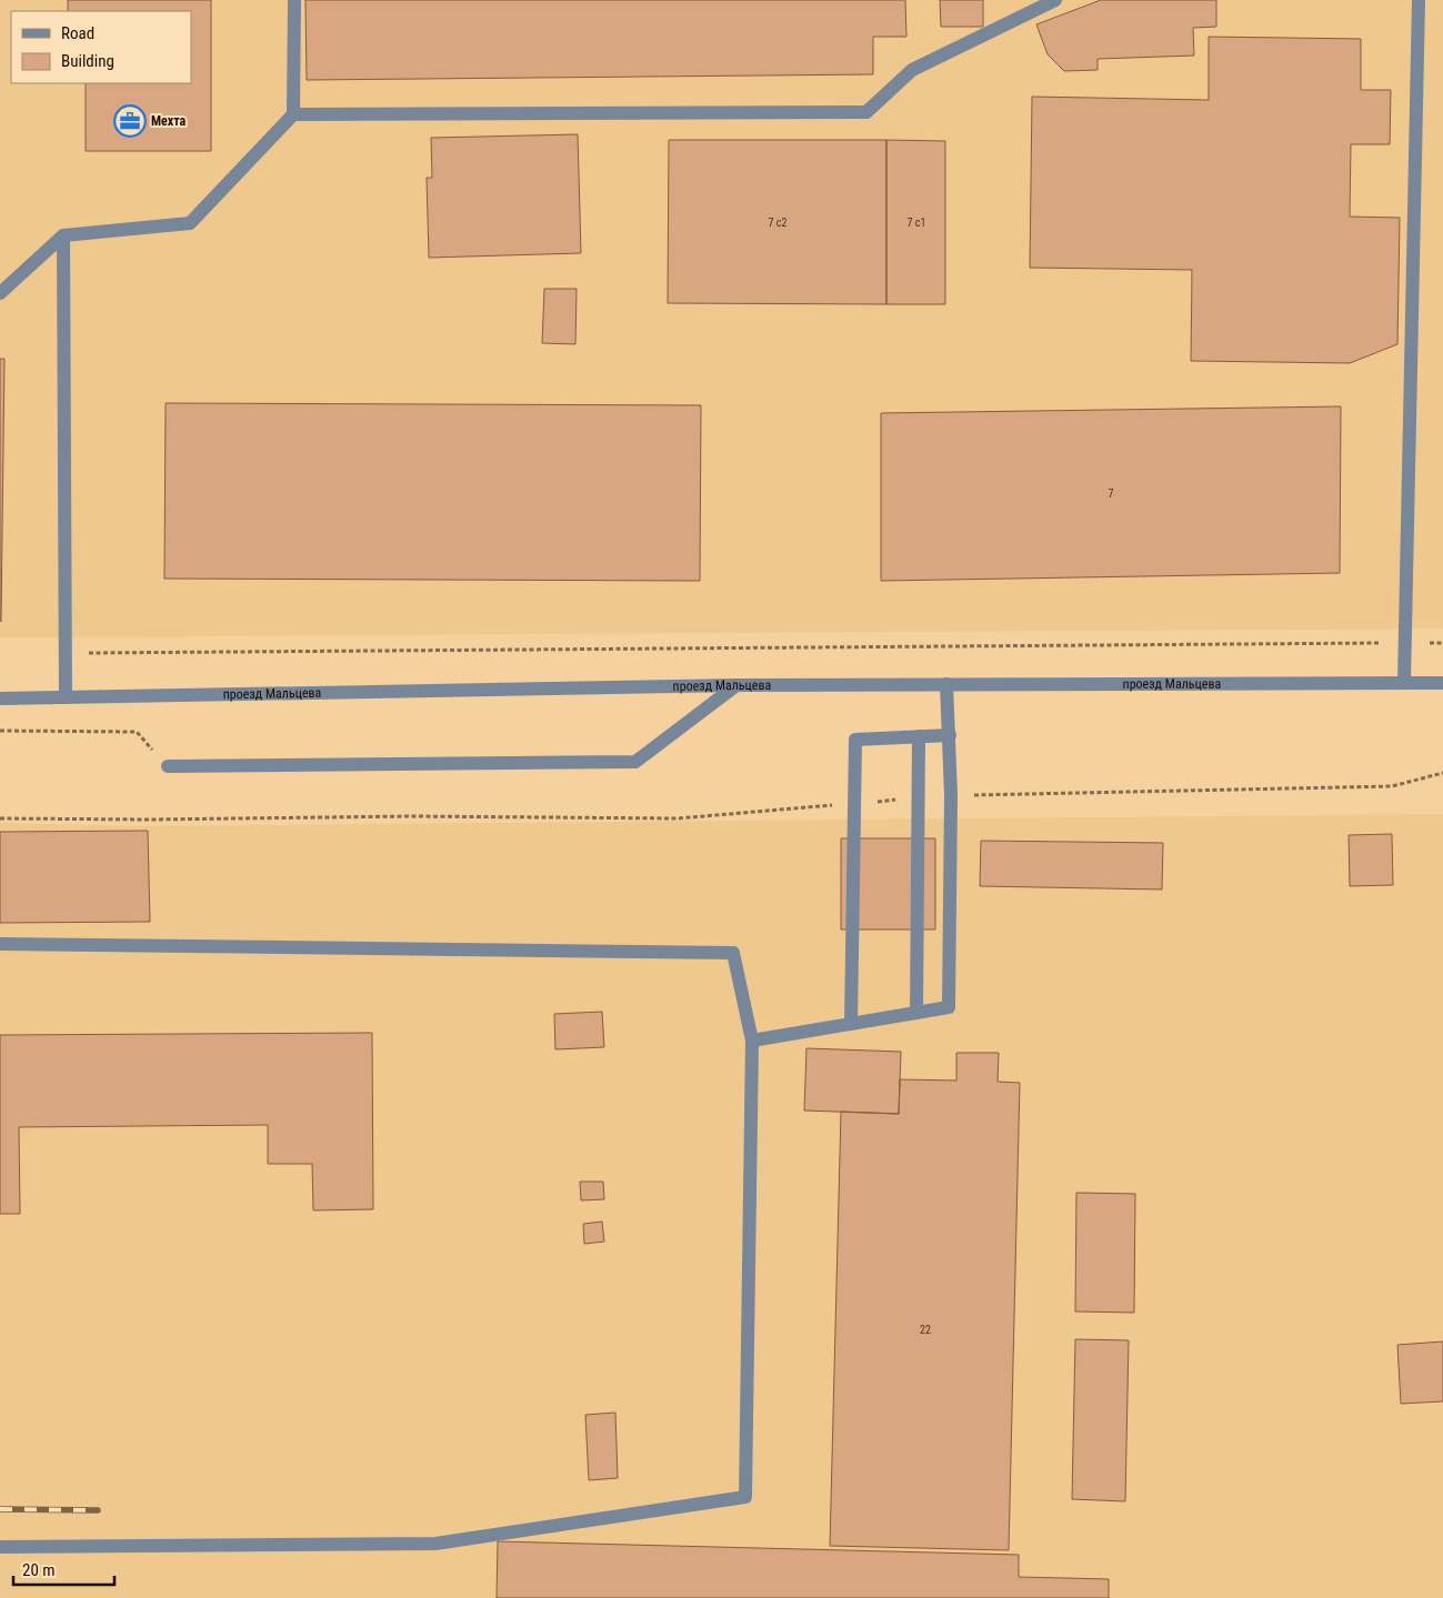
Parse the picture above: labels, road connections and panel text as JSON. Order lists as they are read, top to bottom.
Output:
{
  "streets": {
    "street": ["проезд Мальцева"]
  },
  "places": {
    "office": ["Мехта"]
  },
  "house_numbers": [
    "7 с2",
    "7 с1",
    "7",
    "22"
  ],
  "legend": ["Road", "Building"],
  "scale_bar": "20 m"
}
